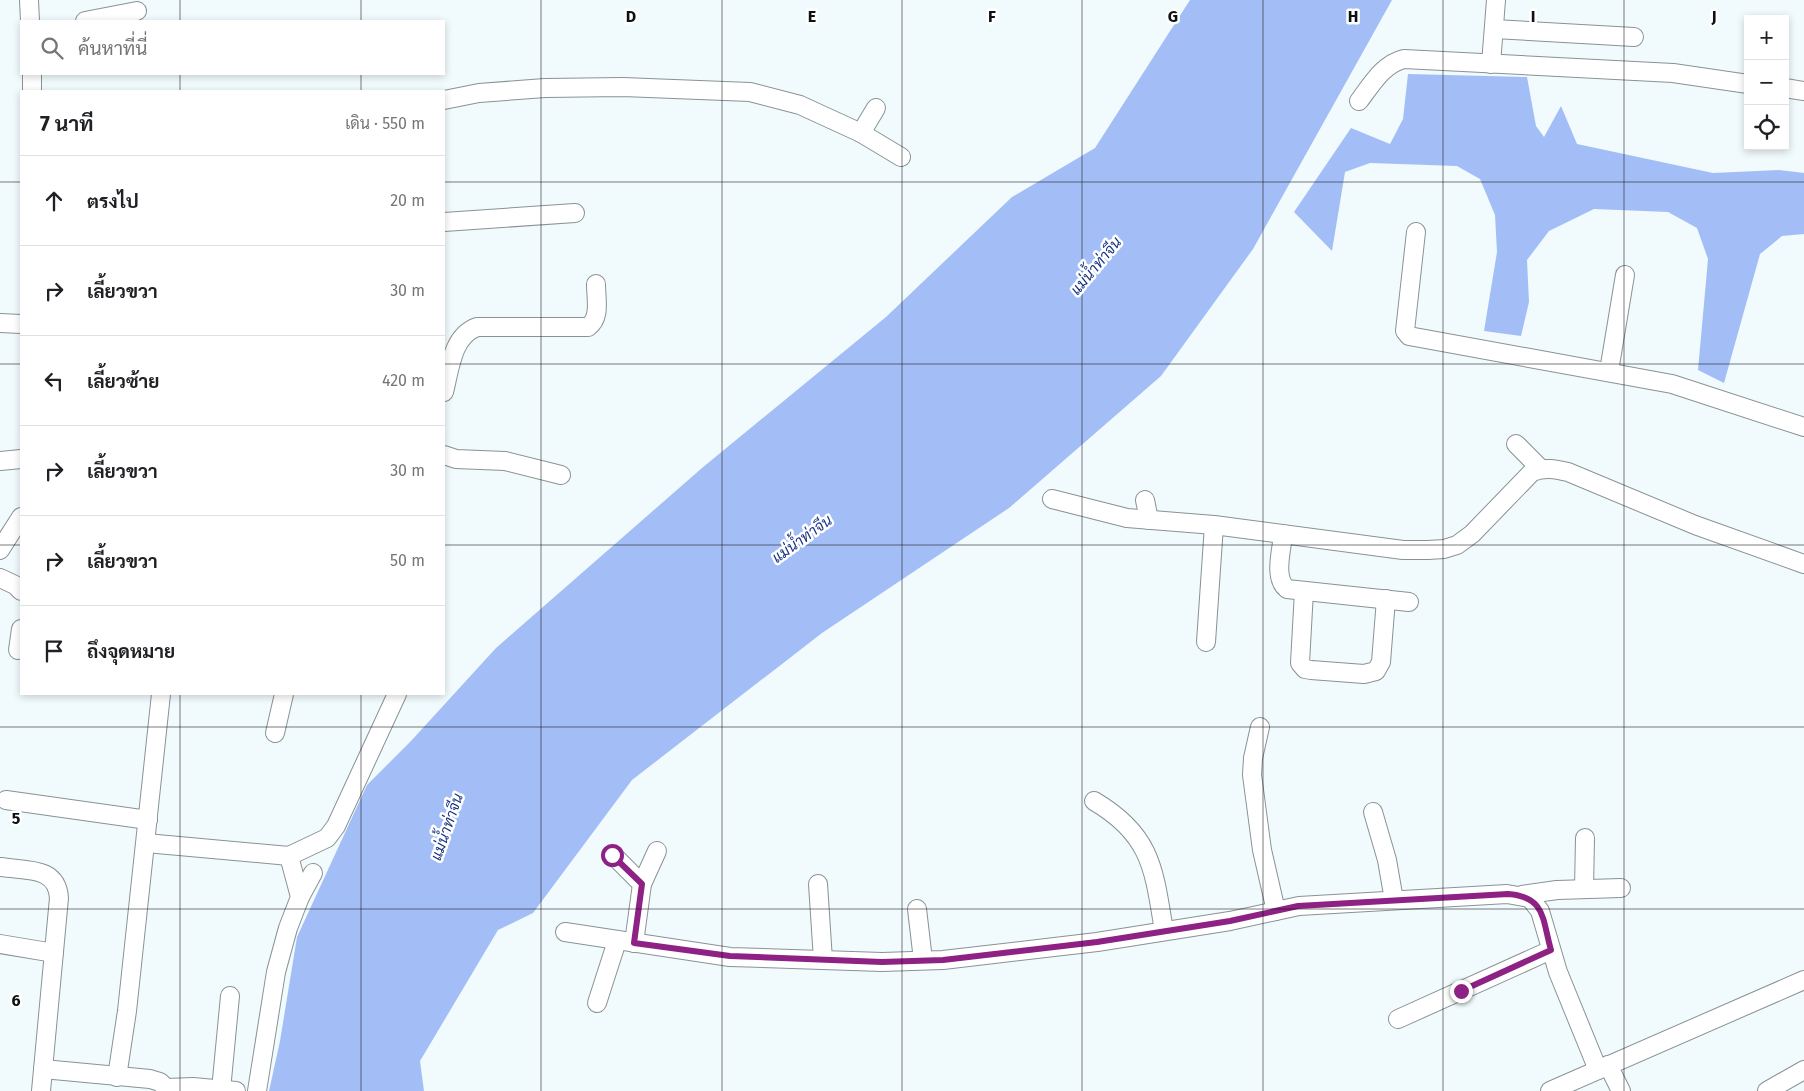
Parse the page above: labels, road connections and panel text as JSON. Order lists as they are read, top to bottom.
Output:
{
  "water": ["แม่น้ำท่าจีน"],
  "page": {
    "map_buttons": ["+", "−"],
    "search": "ค้นหาที่นี่",
    "heading": ["7 นาที", "เดิน · 550 m"],
    "list": [
      ["ตรงไป", "20 m"],
      ["เลี้ยวขวา", "30 m"],
      ["เลี้ยวซ้าย", "420 m"],
      ["เลี้ยวขวา", "30 m"],
      ["เลี้ยวขวา", "50 m"],
      "ถึงจุดหมาย"
    ]
  },
  "grid": {
    "columns": [
      "D",
      "E",
      "F",
      "G",
      "H",
      "I",
      "J"
    ],
    "rows": ["5", "6"]
  }
}
